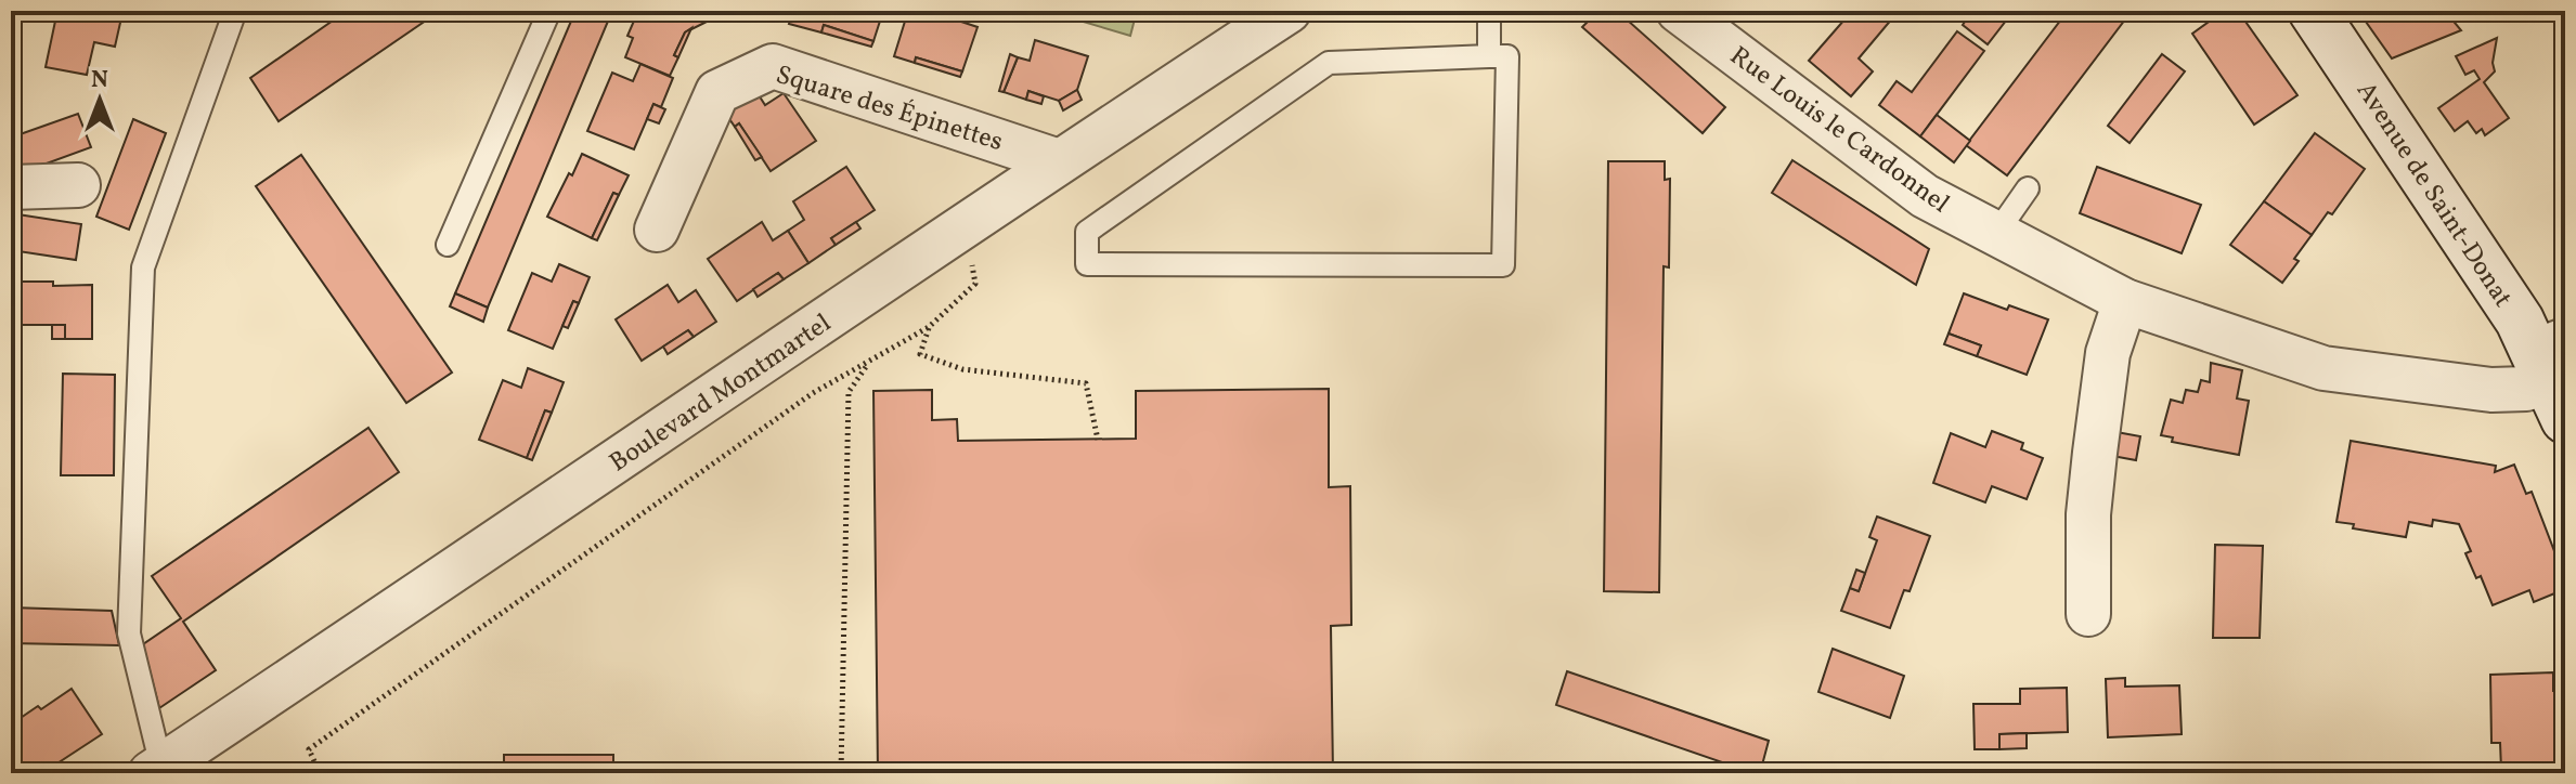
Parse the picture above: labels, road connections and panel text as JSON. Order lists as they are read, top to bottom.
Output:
{
  "streets": {
    "main road": ["Avenue de Saint-Donat"],
    "street": ["Square des Épinettes", "Rue Louis le Cardonnel", "Boulevard Montmartel"]
  },
  "crossings": [
    ["Square des Épinettes", "Boulevard Montmartel"],
    ["Rue Louis le Cardonnel", "Avenue de Saint-Donat"]
  ],
  "north": "top"
}
